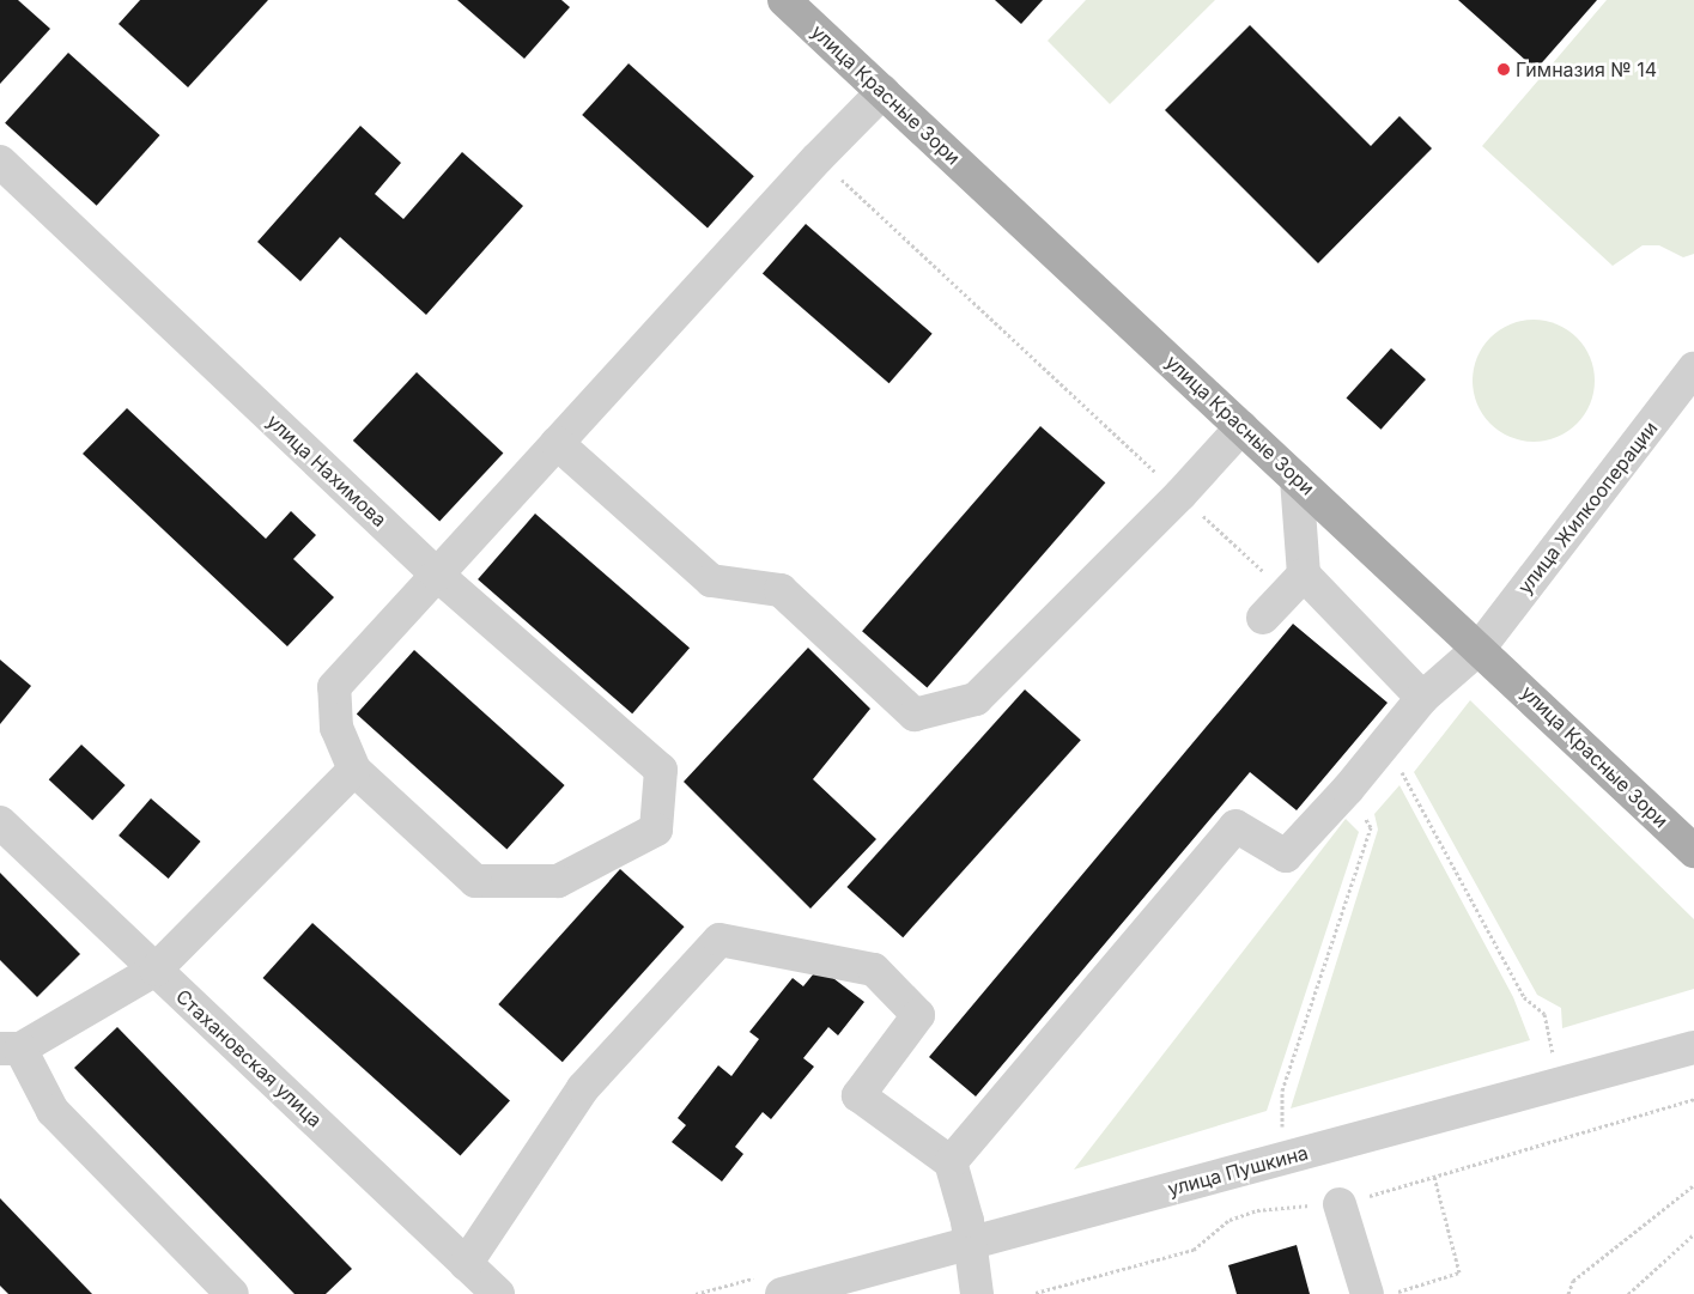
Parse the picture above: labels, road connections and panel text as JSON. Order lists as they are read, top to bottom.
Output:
{
  "streets": {
    "main road": ["улица Красные Зори"],
    "street": [
      "улица Нахимова",
      "улица Жилкооперации",
      "Стахановская улица",
      "улица Пушкина"
    ]
  },
  "crossings": [
    ["улица Красные Зори", "улица Жилкооперации"]
  ],
  "places": ["Гимназия № 14"]
}
